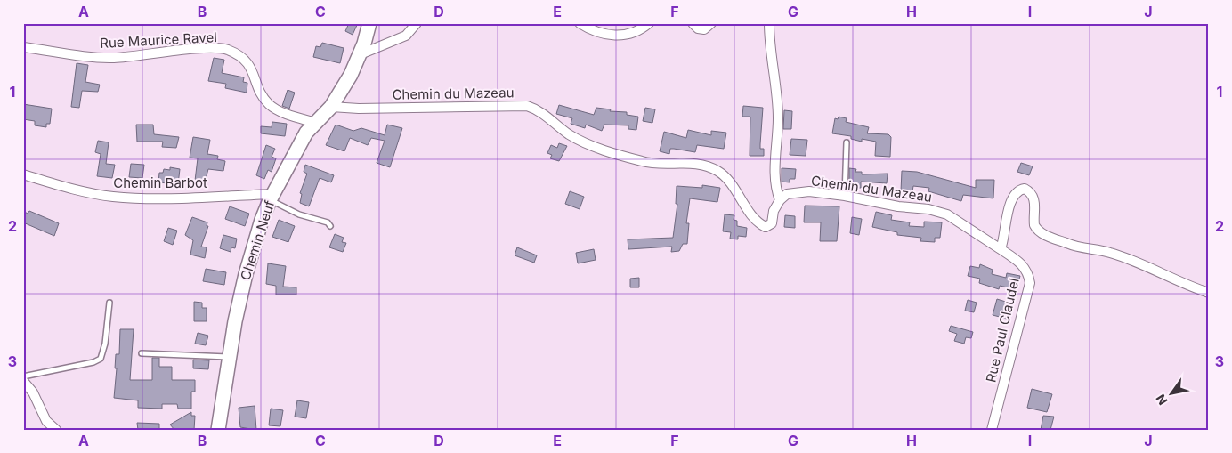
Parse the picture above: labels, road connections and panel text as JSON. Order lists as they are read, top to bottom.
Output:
{
  "streets": {
    "main road": ["Chemin Neuf"],
    "street": [
      "Rue Maurice Ravel",
      "Chemin du Mazeau",
      "Chemin Barbot",
      "Rue Paul Claudel"
    ]
  },
  "crossings": [
    ["Rue Maurice Ravel", "Chemin Neuf"],
    ["Chemin du Mazeau", "Chemin Neuf"],
    ["Chemin du Mazeau", "Rue Paul Claudel"],
    ["Chemin Barbot", "Chemin Neuf"]
  ],
  "north": "bottom left",
  "grid": {
    "columns": [
      "A",
      "B",
      "C",
      "D",
      "E",
      "F",
      "G",
      "H",
      "I",
      "J"
    ],
    "rows": ["1", "2", "3"]
  }
}
